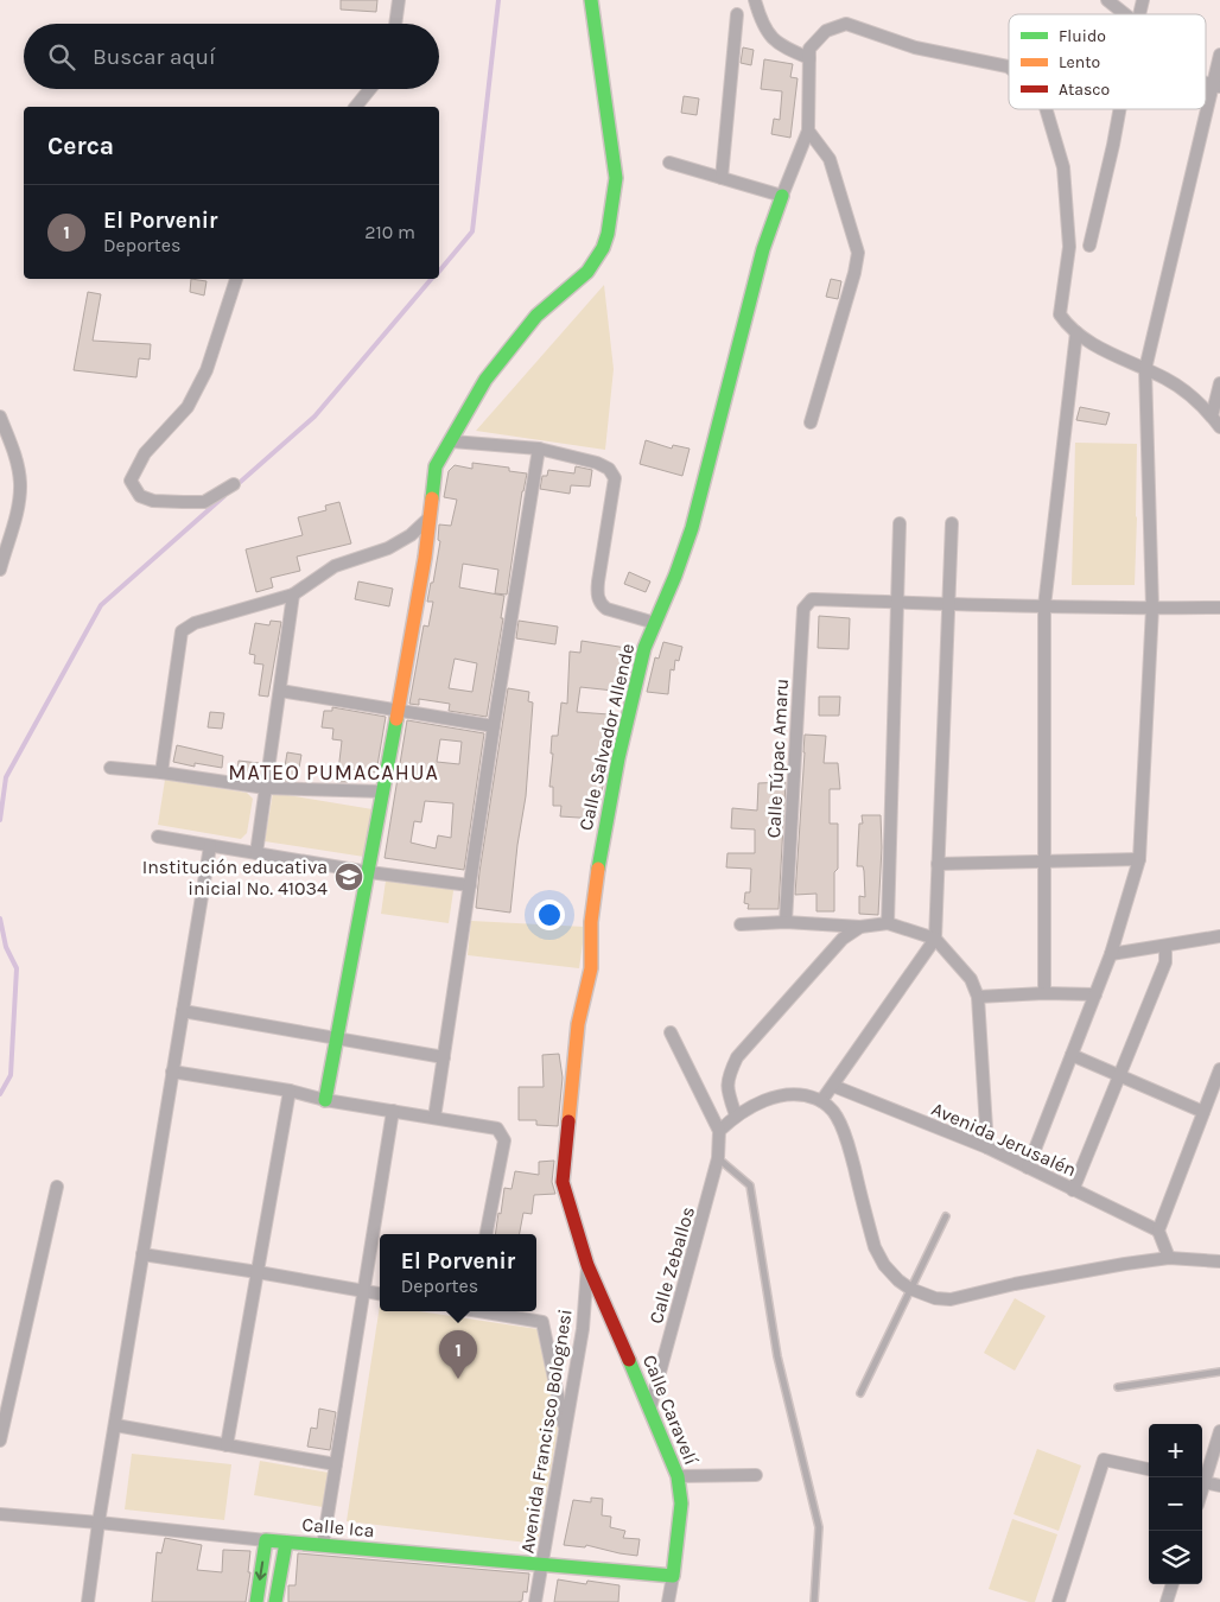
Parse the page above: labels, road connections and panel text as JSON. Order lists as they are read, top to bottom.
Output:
{
  "streets": {
    "street": [
      "Calle Salvador Allende",
      "Calle Túpac Amaru",
      "Avenida Jerusalén",
      "Calle Zeballos",
      "Calle Caravelí",
      "Avenida Francisco Bolognesi",
      "Calle Ica"
    ]
  },
  "crossings": [
    ["Calle Salvador Allende", "Calle Caravelí"],
    ["Calle Salvador Allende", "Avenida Francisco Bolognesi"],
    ["Calle Zeballos", "Calle Caravelí"],
    ["Calle Caravelí", "Avenida Francisco Bolognesi"],
    ["Calle Caravelí", "Calle Ica"],
    ["Avenida Francisco Bolognesi", "Calle Ica"]
  ],
  "districts": ["MATEO PUMACAHUA"],
  "places": {
    "school or university": ["Institución educativa inicial No. 41034"]
  },
  "legend": ["Fluido", "Lento", "Atasco"],
  "page": {
    "search": "Buscar aquí",
    "heading": "Cerca",
    "list": [
      {
        "mark": "1",
        "name": "El Porvenir",
        "note": "Deportes",
        "value": "210 m"
      }
    ],
    "popup": ["El Porvenir", "Deportes"],
    "pins": "1",
    "map_buttons": ["+", "−"]
  }
}
